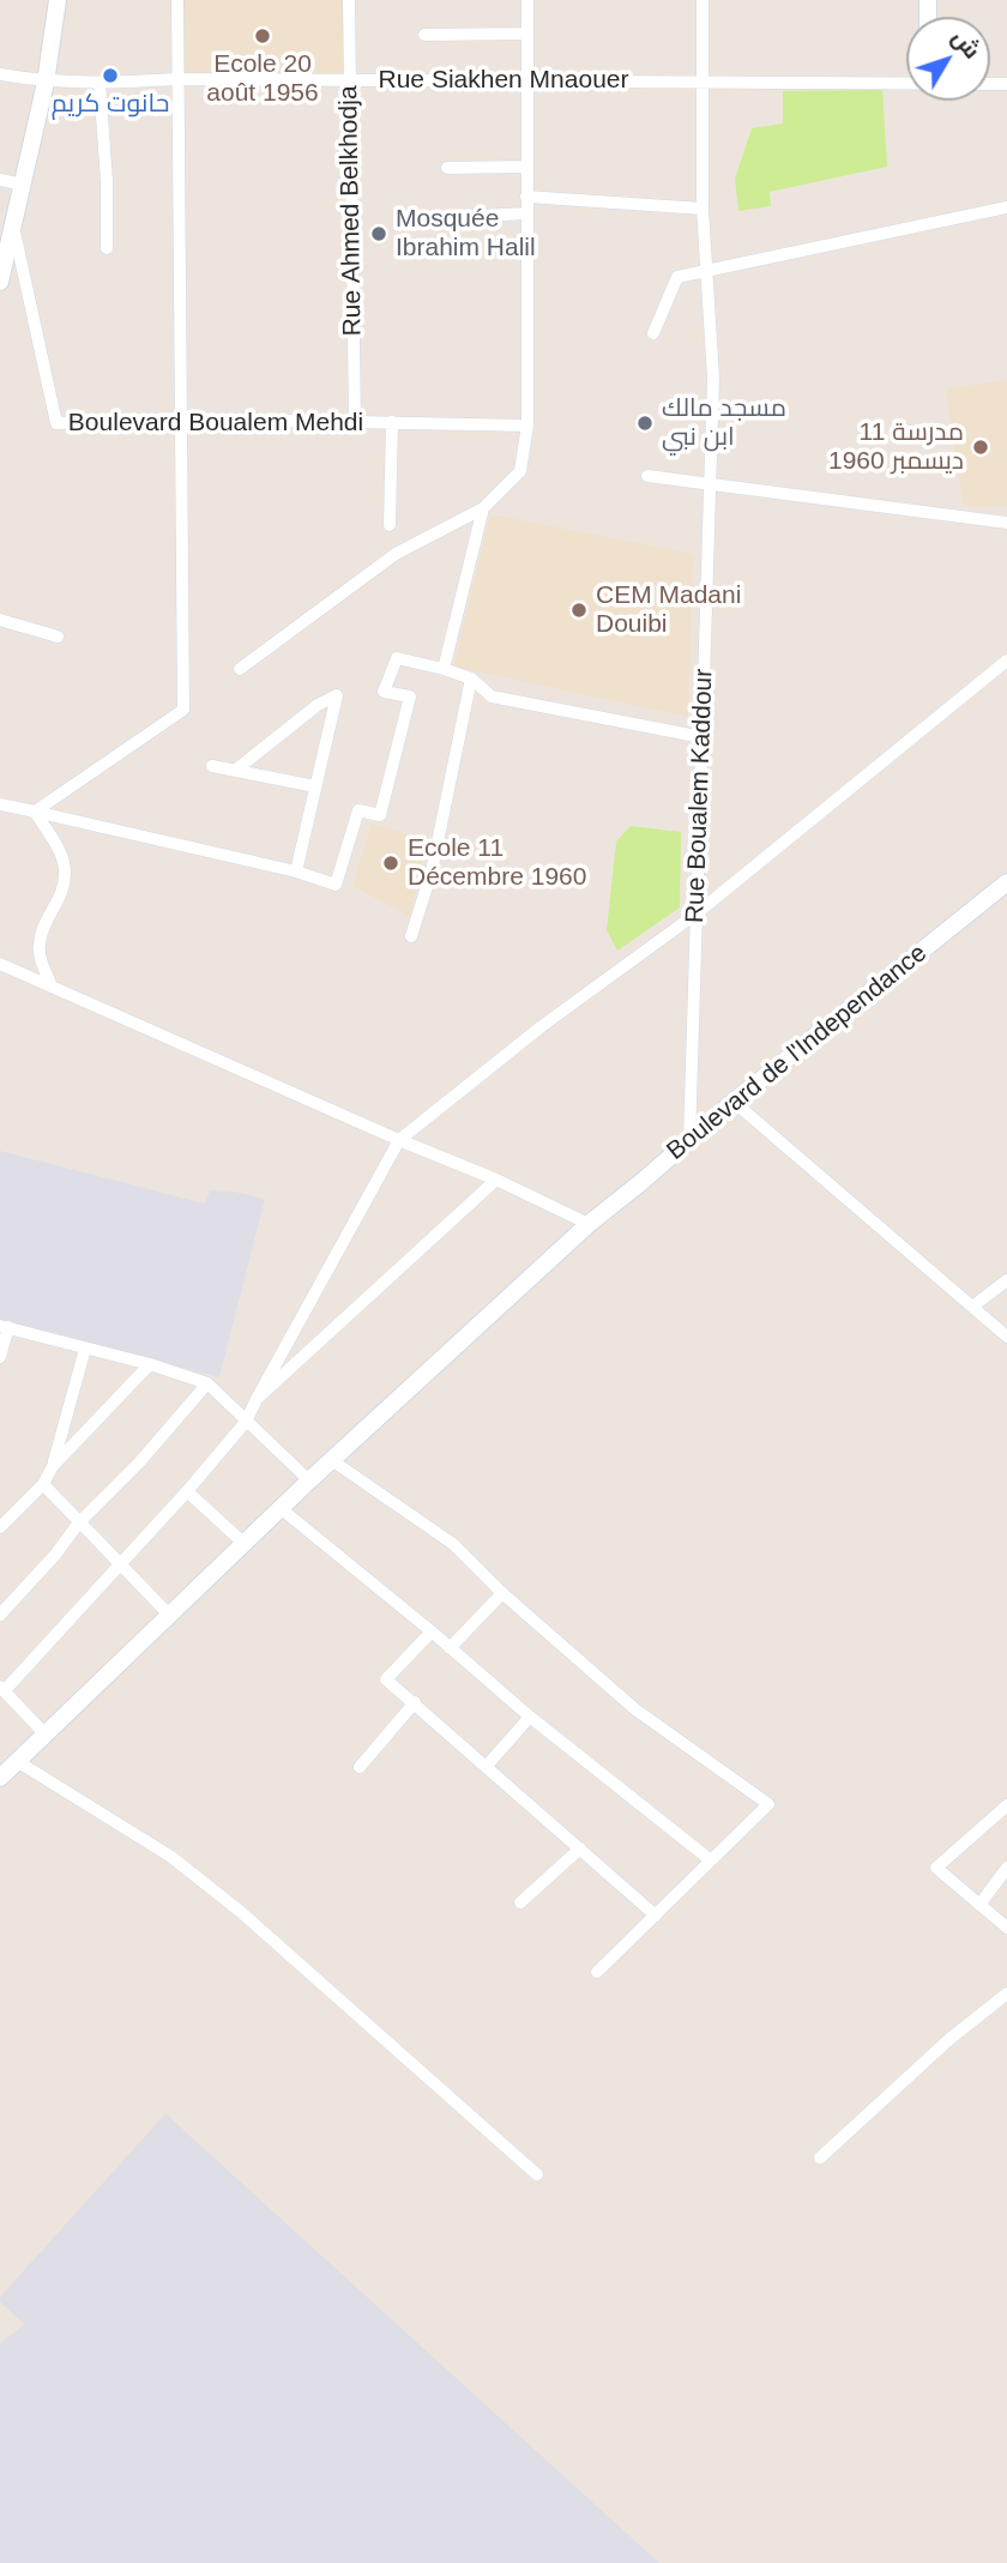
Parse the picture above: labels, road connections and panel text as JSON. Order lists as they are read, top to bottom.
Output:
{
  "streets": {
    "street": [
      "Rue Siakhen Mnaouer",
      "Rue Ahmed Belkhodja",
      "Boulevard Boualem Mehdi",
      "Rue Boualem Kaddour",
      "Boulevard de l'Independance"
    ]
  },
  "crossings": [
    ["Rue Siakhen Mnaouer", "Rue Ahmed Belkhodja"],
    ["Rue Siakhen Mnaouer", "Rue Boualem Kaddour"],
    ["Rue Ahmed Belkhodja", "Boulevard Boualem Mehdi"],
    ["Rue Boualem Kaddour", "Boulevard de l'Independance"]
  ],
  "places": [
    "Ecole 20 août 1956",
    "حانوت كريم",
    "Mosquée Ibrahim Halil",
    "مسجد مالك ابن نبي",
    "مدرسة 11 ديسمبر 1960",
    "CEM Madani Douibi",
    "Ecole 11 Décembre 1960"
  ],
  "north": "top right"
}
